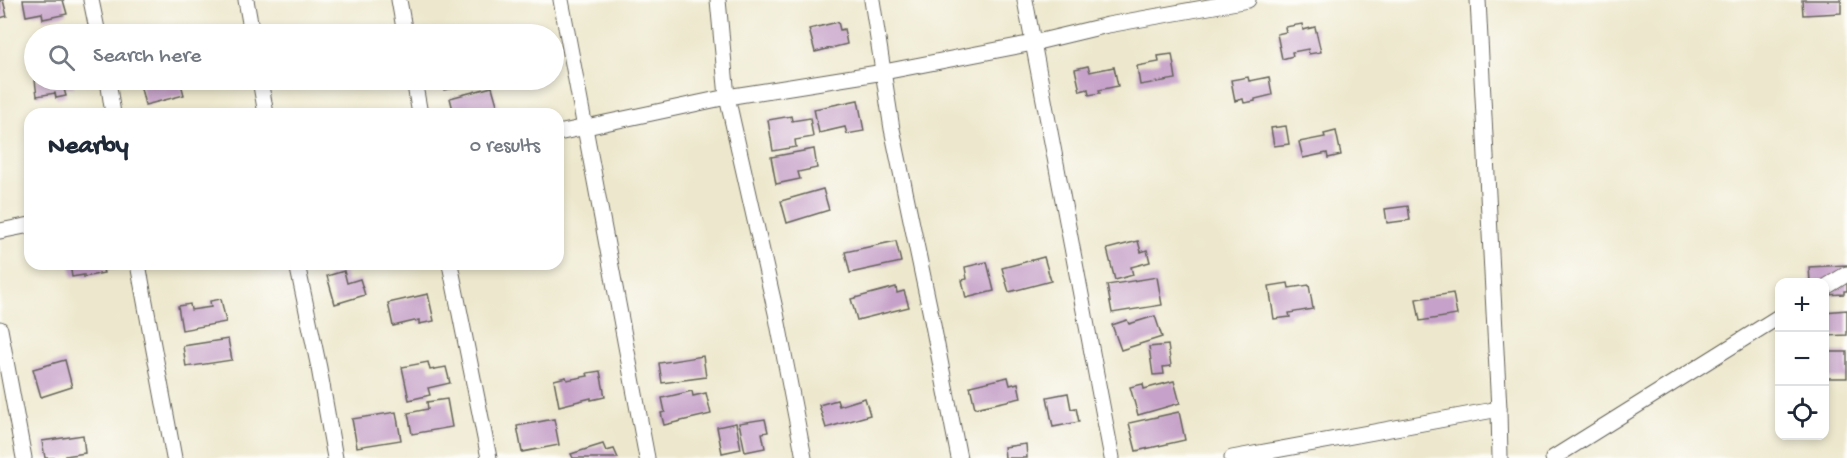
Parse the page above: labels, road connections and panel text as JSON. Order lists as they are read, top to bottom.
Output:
{
  "page": {
    "search": "Search here",
    "heading": ["Nearby", "0 results"],
    "map_buttons": ["+", "−"]
  }
}
